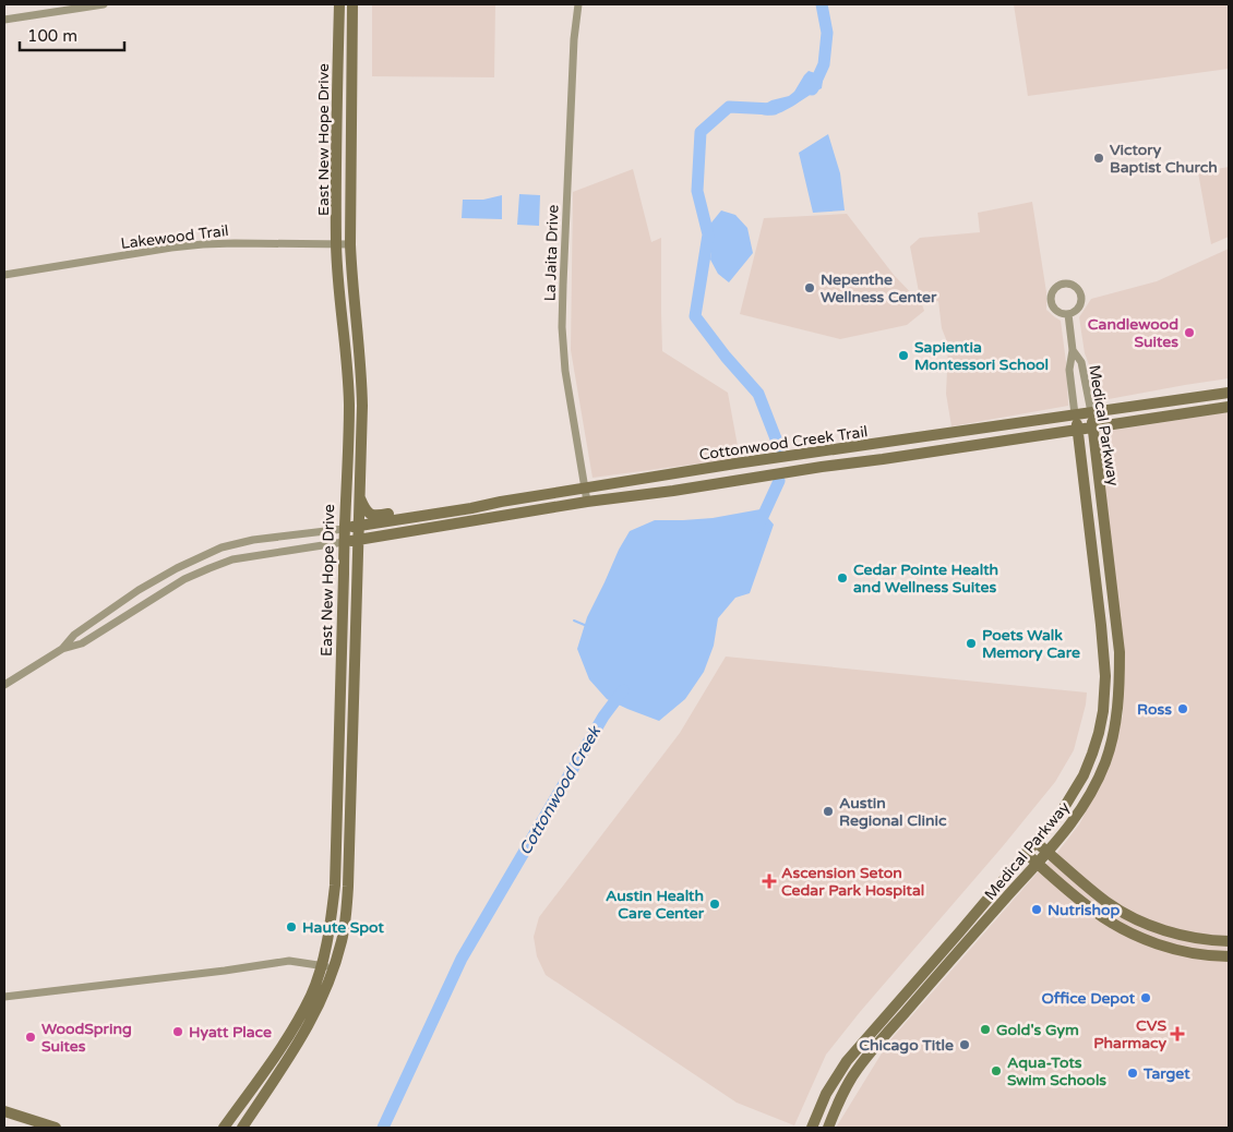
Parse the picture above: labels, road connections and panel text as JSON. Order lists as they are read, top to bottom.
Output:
{
  "streets": {
    "street": [
      "East New Hope Drive",
      "Lakewood Trail",
      "La Jaita Drive",
      "Medical Parkway",
      "Cottonwood Creek Trail"
    ]
  },
  "crossings": [
    ["East New Hope Drive", "Lakewood Trail"],
    ["East New Hope Drive", "Cottonwood Creek Trail"],
    ["La Jaita Drive", "Cottonwood Creek Trail"],
    ["Medical Parkway", "Cottonwood Creek Trail"]
  ],
  "water": ["Cottonwood Creek"],
  "places": {
    "other": [
      "Victory Baptist Church",
      "Nepenthe Wellness Center",
      "Candlewood Suites",
      "Sapientia Montessori School",
      "Cedar Pointe Health and Wellness Suites",
      "Poets Walk Memory Care",
      "Ross",
      "Austin Regional Clinic",
      "Austin Health Care Center",
      "Nutrishop",
      "Haute Spot",
      "Office Depot",
      "Gold's Gym",
      "Hyatt Place",
      "WoodSpring Suites",
      "Chicago Title",
      "Aqua-Tots Swim Schools",
      "Target"
    ],
    "health": ["Ascension Seton Cedar Park Hospital", "CVS Pharmacy"]
  },
  "scale_bar": "100 m"
}
